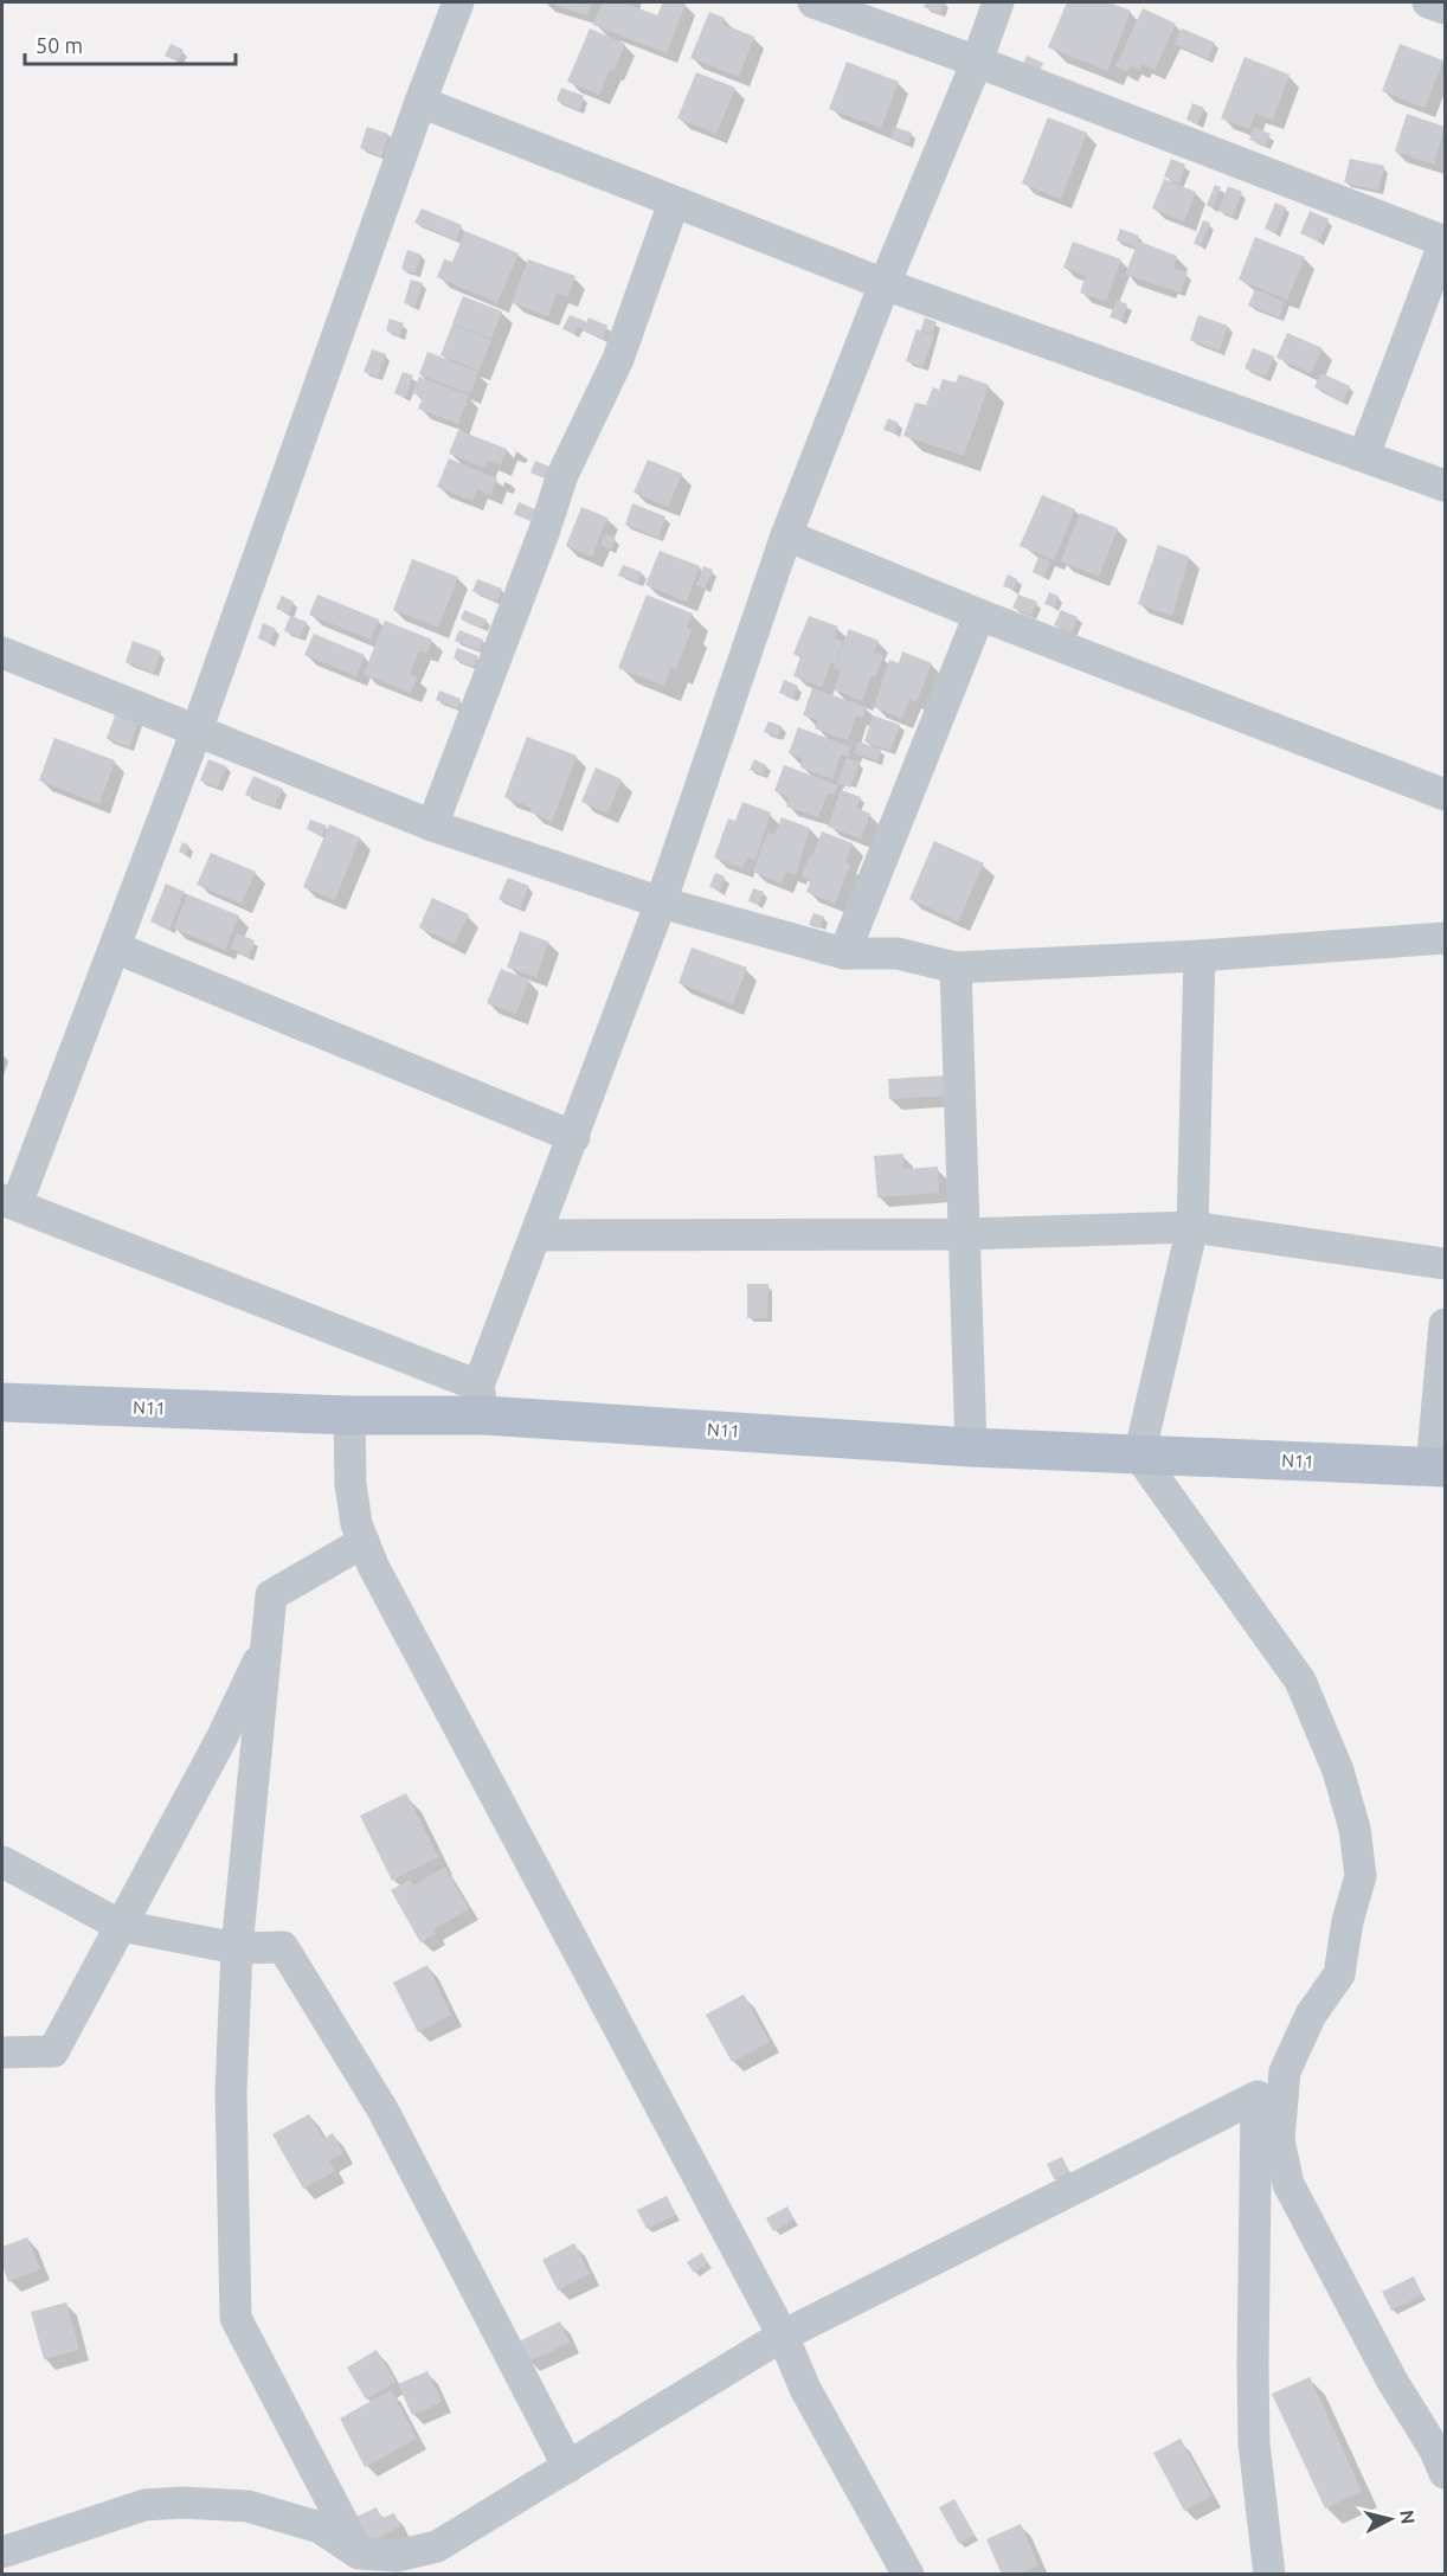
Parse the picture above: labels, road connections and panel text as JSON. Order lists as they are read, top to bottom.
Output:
{
  "streets": {
    "main road": ["N11"]
  },
  "scale_bar": "50 m",
  "north": "right"
}
